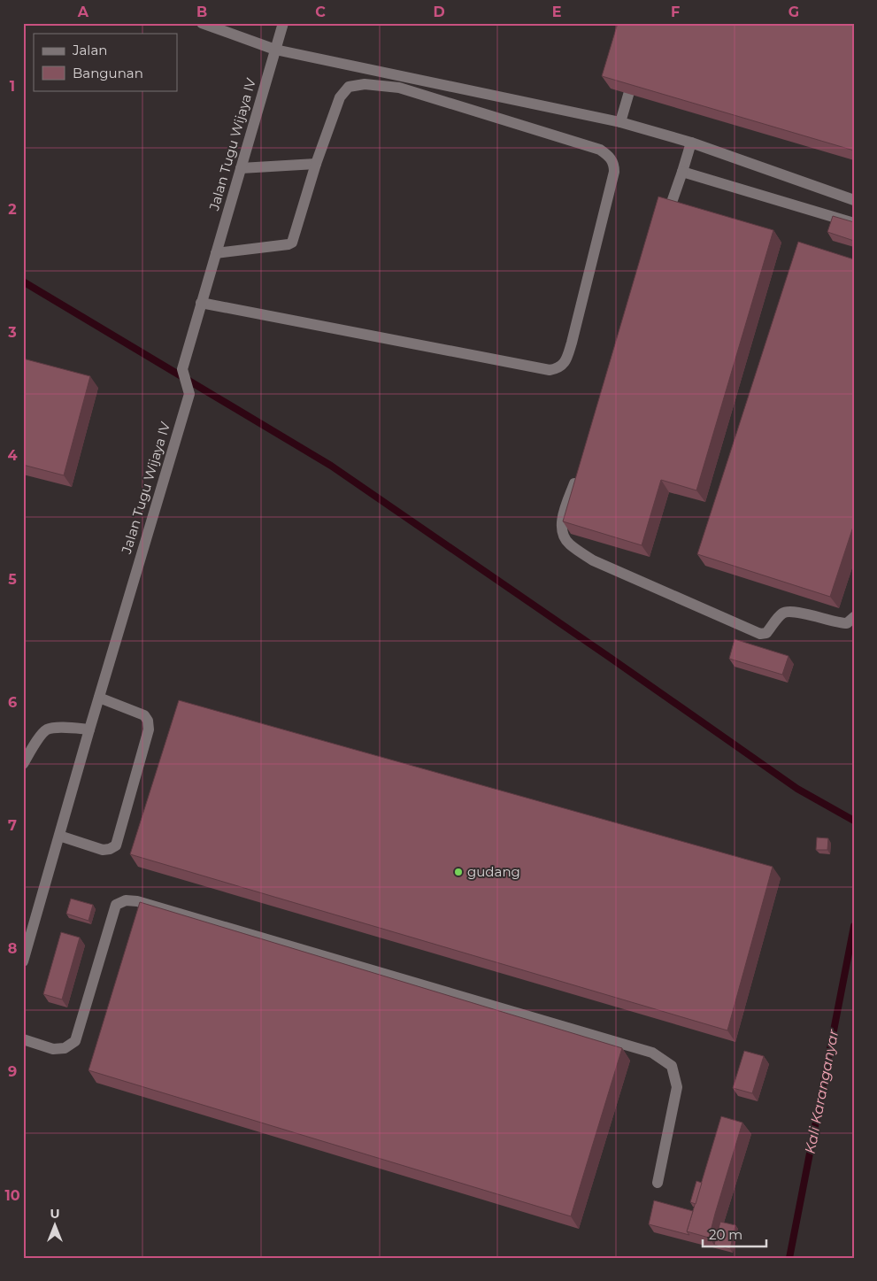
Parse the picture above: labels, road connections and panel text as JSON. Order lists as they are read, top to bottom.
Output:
{
  "streets": {
    "lane": ["Jalan Tugu Wijaya IV"]
  },
  "water": ["Kali Karanganyar"],
  "places": ["gudang"],
  "legend": ["Jalan", "Bangunan"],
  "scale_bar": "20 m",
  "north": "top",
  "grid": {
    "columns": [
      "A",
      "B",
      "C",
      "D",
      "E",
      "F",
      "G"
    ],
    "rows": [
      "1",
      "2",
      "3",
      "4",
      "5",
      "6",
      "7",
      "8",
      "9",
      "10"
    ]
  }
}
